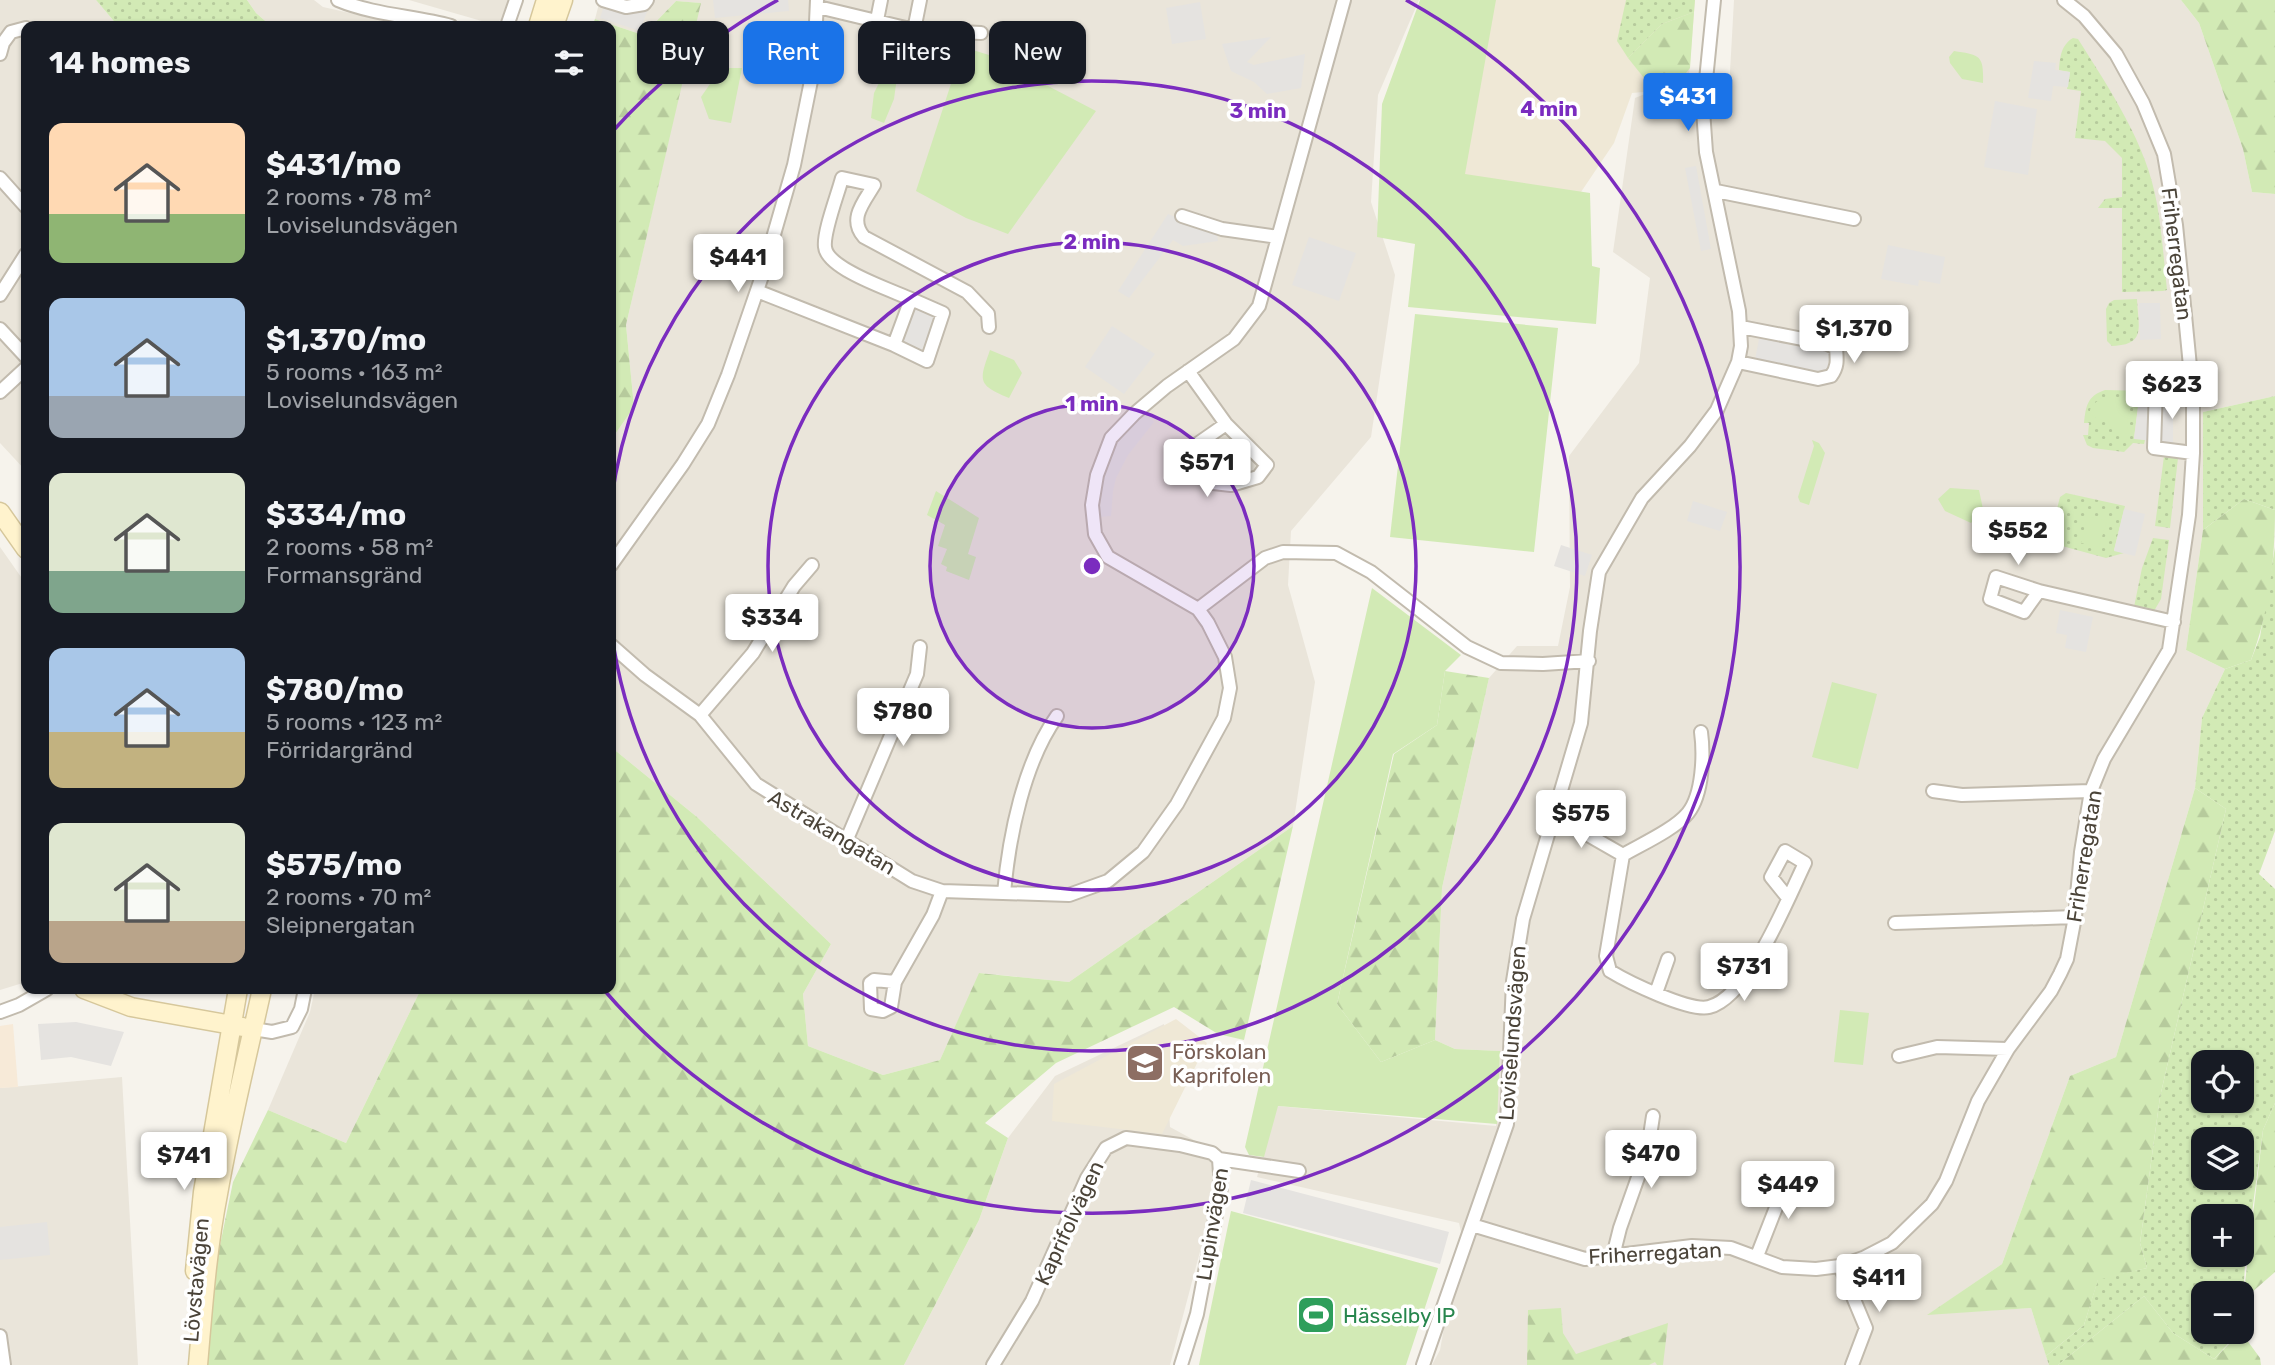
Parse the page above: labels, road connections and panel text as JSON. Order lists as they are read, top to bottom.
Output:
{
  "streets": {
    "street": [
      "Friherregatan",
      "Astrakangatan",
      "Loviselundsvägen",
      "Kaprifolvägen",
      "Lupinvägen",
      "Lövstavägen"
    ]
  },
  "crossings": [
    ["Friherregatan", "Loviselundsvägen"],
    ["Kaprifolvägen", "Lupinvägen"]
  ],
  "places": {
    "school or university": ["Förskolan Kaprifolen"],
    "sports": ["Hässelby IP"]
  },
  "page": {
    "chip": [
      "Buy",
      "Rent",
      "Filters",
      "New"
    ],
    "heading": "14 homes",
    "price": [
      "$431",
      "$441",
      "$1,370",
      "$623",
      "$571",
      "$552",
      "$334",
      "$780",
      "$575",
      "$731",
      "$470",
      "$741",
      "$449",
      "$411"
    ],
    "list": [
      {
        "name": "$431/mo",
        "note": "2 rooms · 78 m² · Loviselundsvägen"
      },
      {
        "name": "$1,370/mo",
        "note": "5 rooms · 163 m² · Loviselundsvägen"
      },
      {
        "name": "$334/mo",
        "note": "2 rooms · 58 m² · Formansgränd"
      },
      {
        "name": "$780/mo",
        "note": "5 rooms · 123 m² · Förridargränd"
      },
      {
        "name": "$575/mo",
        "note": "2 rooms · 70 m² · Sleipnergatan"
      }
    ],
    "map_buttons": ["+", "−"]
  },
  "rings": [
    "4 min",
    "3 min",
    "2 min",
    "1 min"
  ]
}
